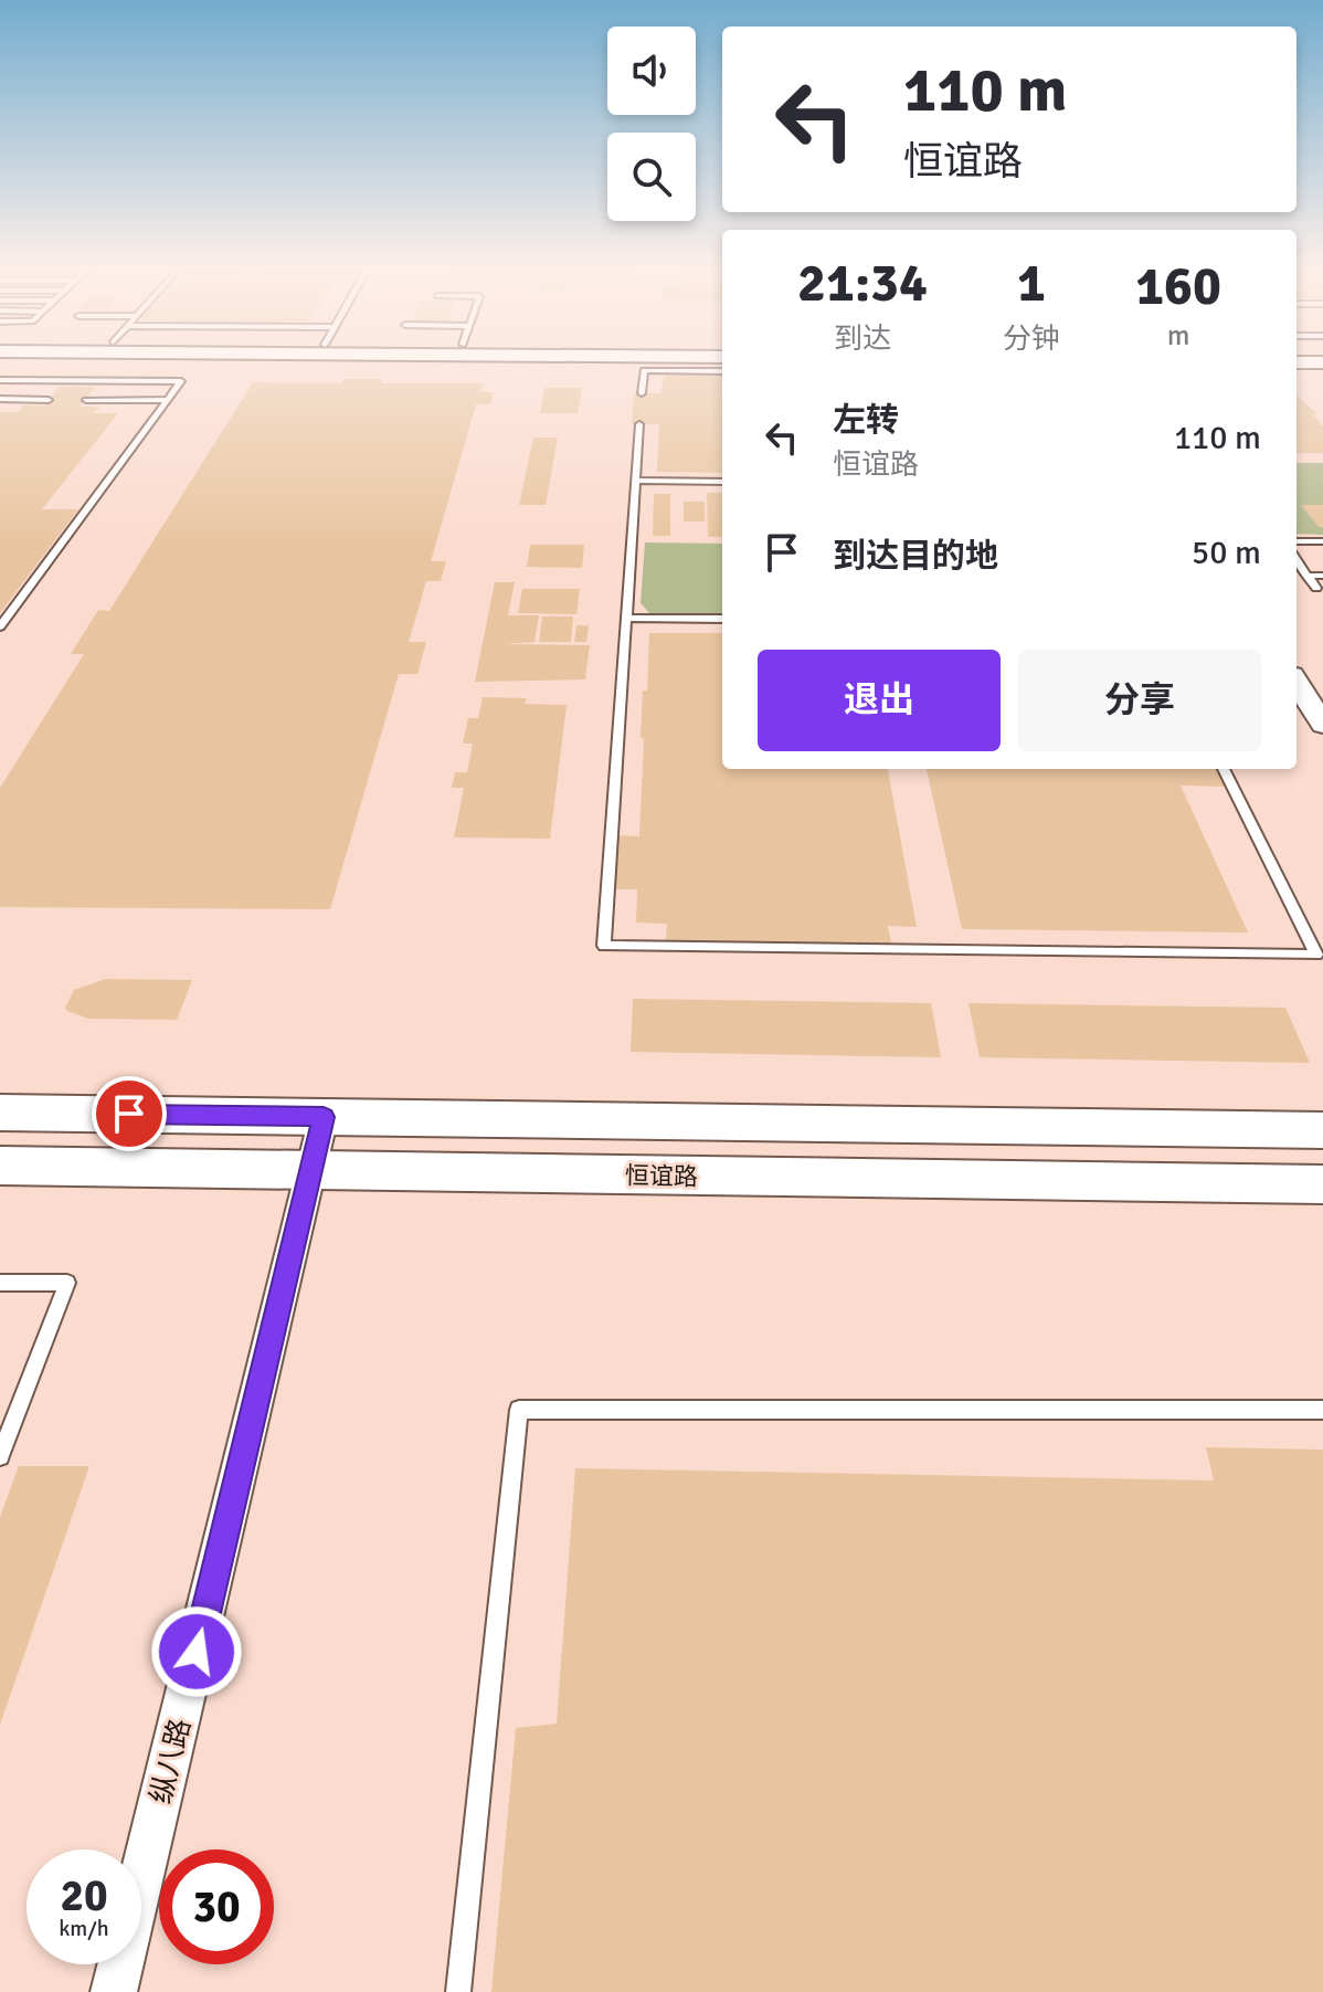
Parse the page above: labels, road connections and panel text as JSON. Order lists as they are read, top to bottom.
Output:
{
  "streets": {
    "main road": ["恒谊路"],
    "street": ["纵八路"]
  },
  "crossings": [
    ["恒谊路", "纵八路"]
  ],
  "page": {
    "turn": ["110 m", "恒谊路"],
    "eta": [
      "21:34",
      "到达",
      "1",
      "分钟",
      "160",
      "m"
    ],
    "list": [
      {
        "name": "左转",
        "note": "恒谊路",
        "value": "110 m"
      },
      {
        "name": "到达目的地",
        "value": "50 m"
      }
    ],
    "buttons": ["退出", "分享"],
    "speed": "20 km/h",
    "limit": "30"
  }
}
